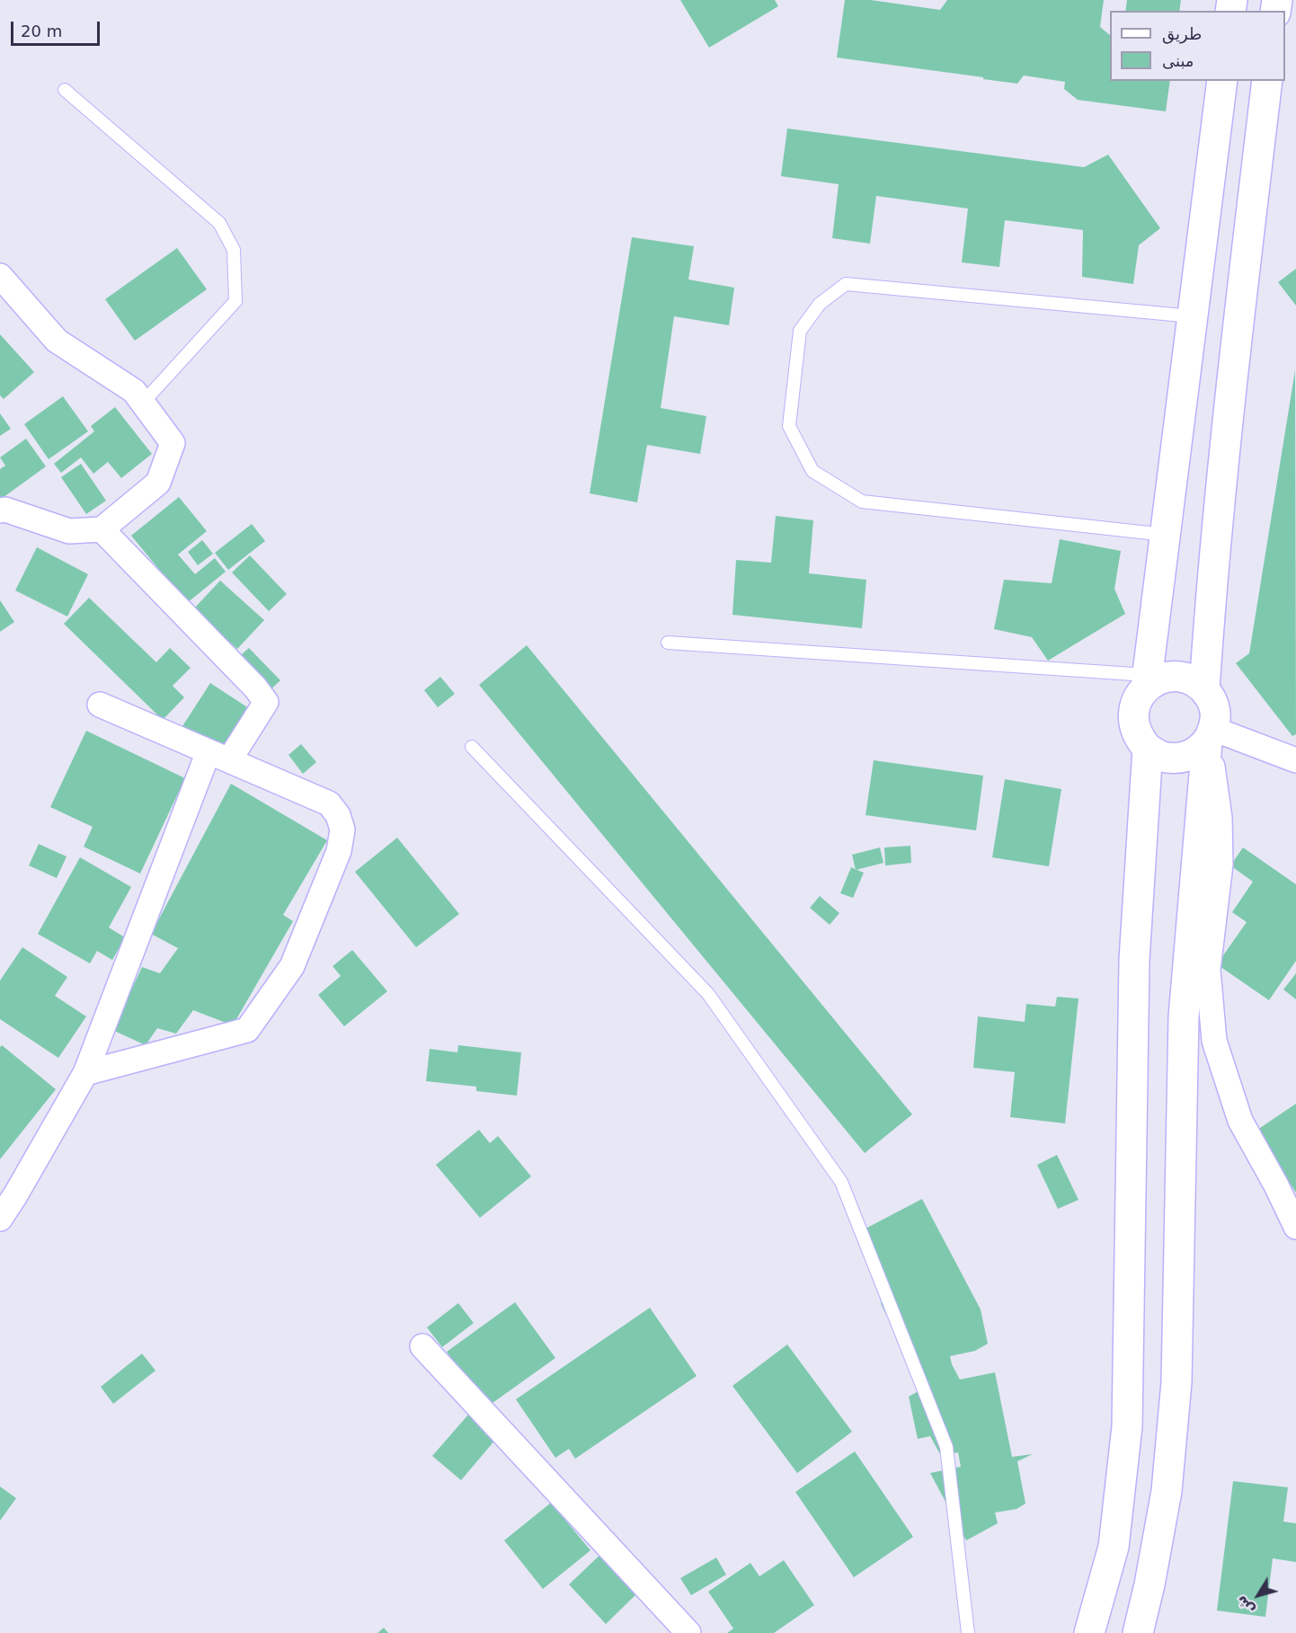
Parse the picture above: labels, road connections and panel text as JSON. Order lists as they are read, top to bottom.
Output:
{
  "legend": ["طريق", "مبنى"],
  "scale_bar": "20 m",
  "north": "bottom left"
}
